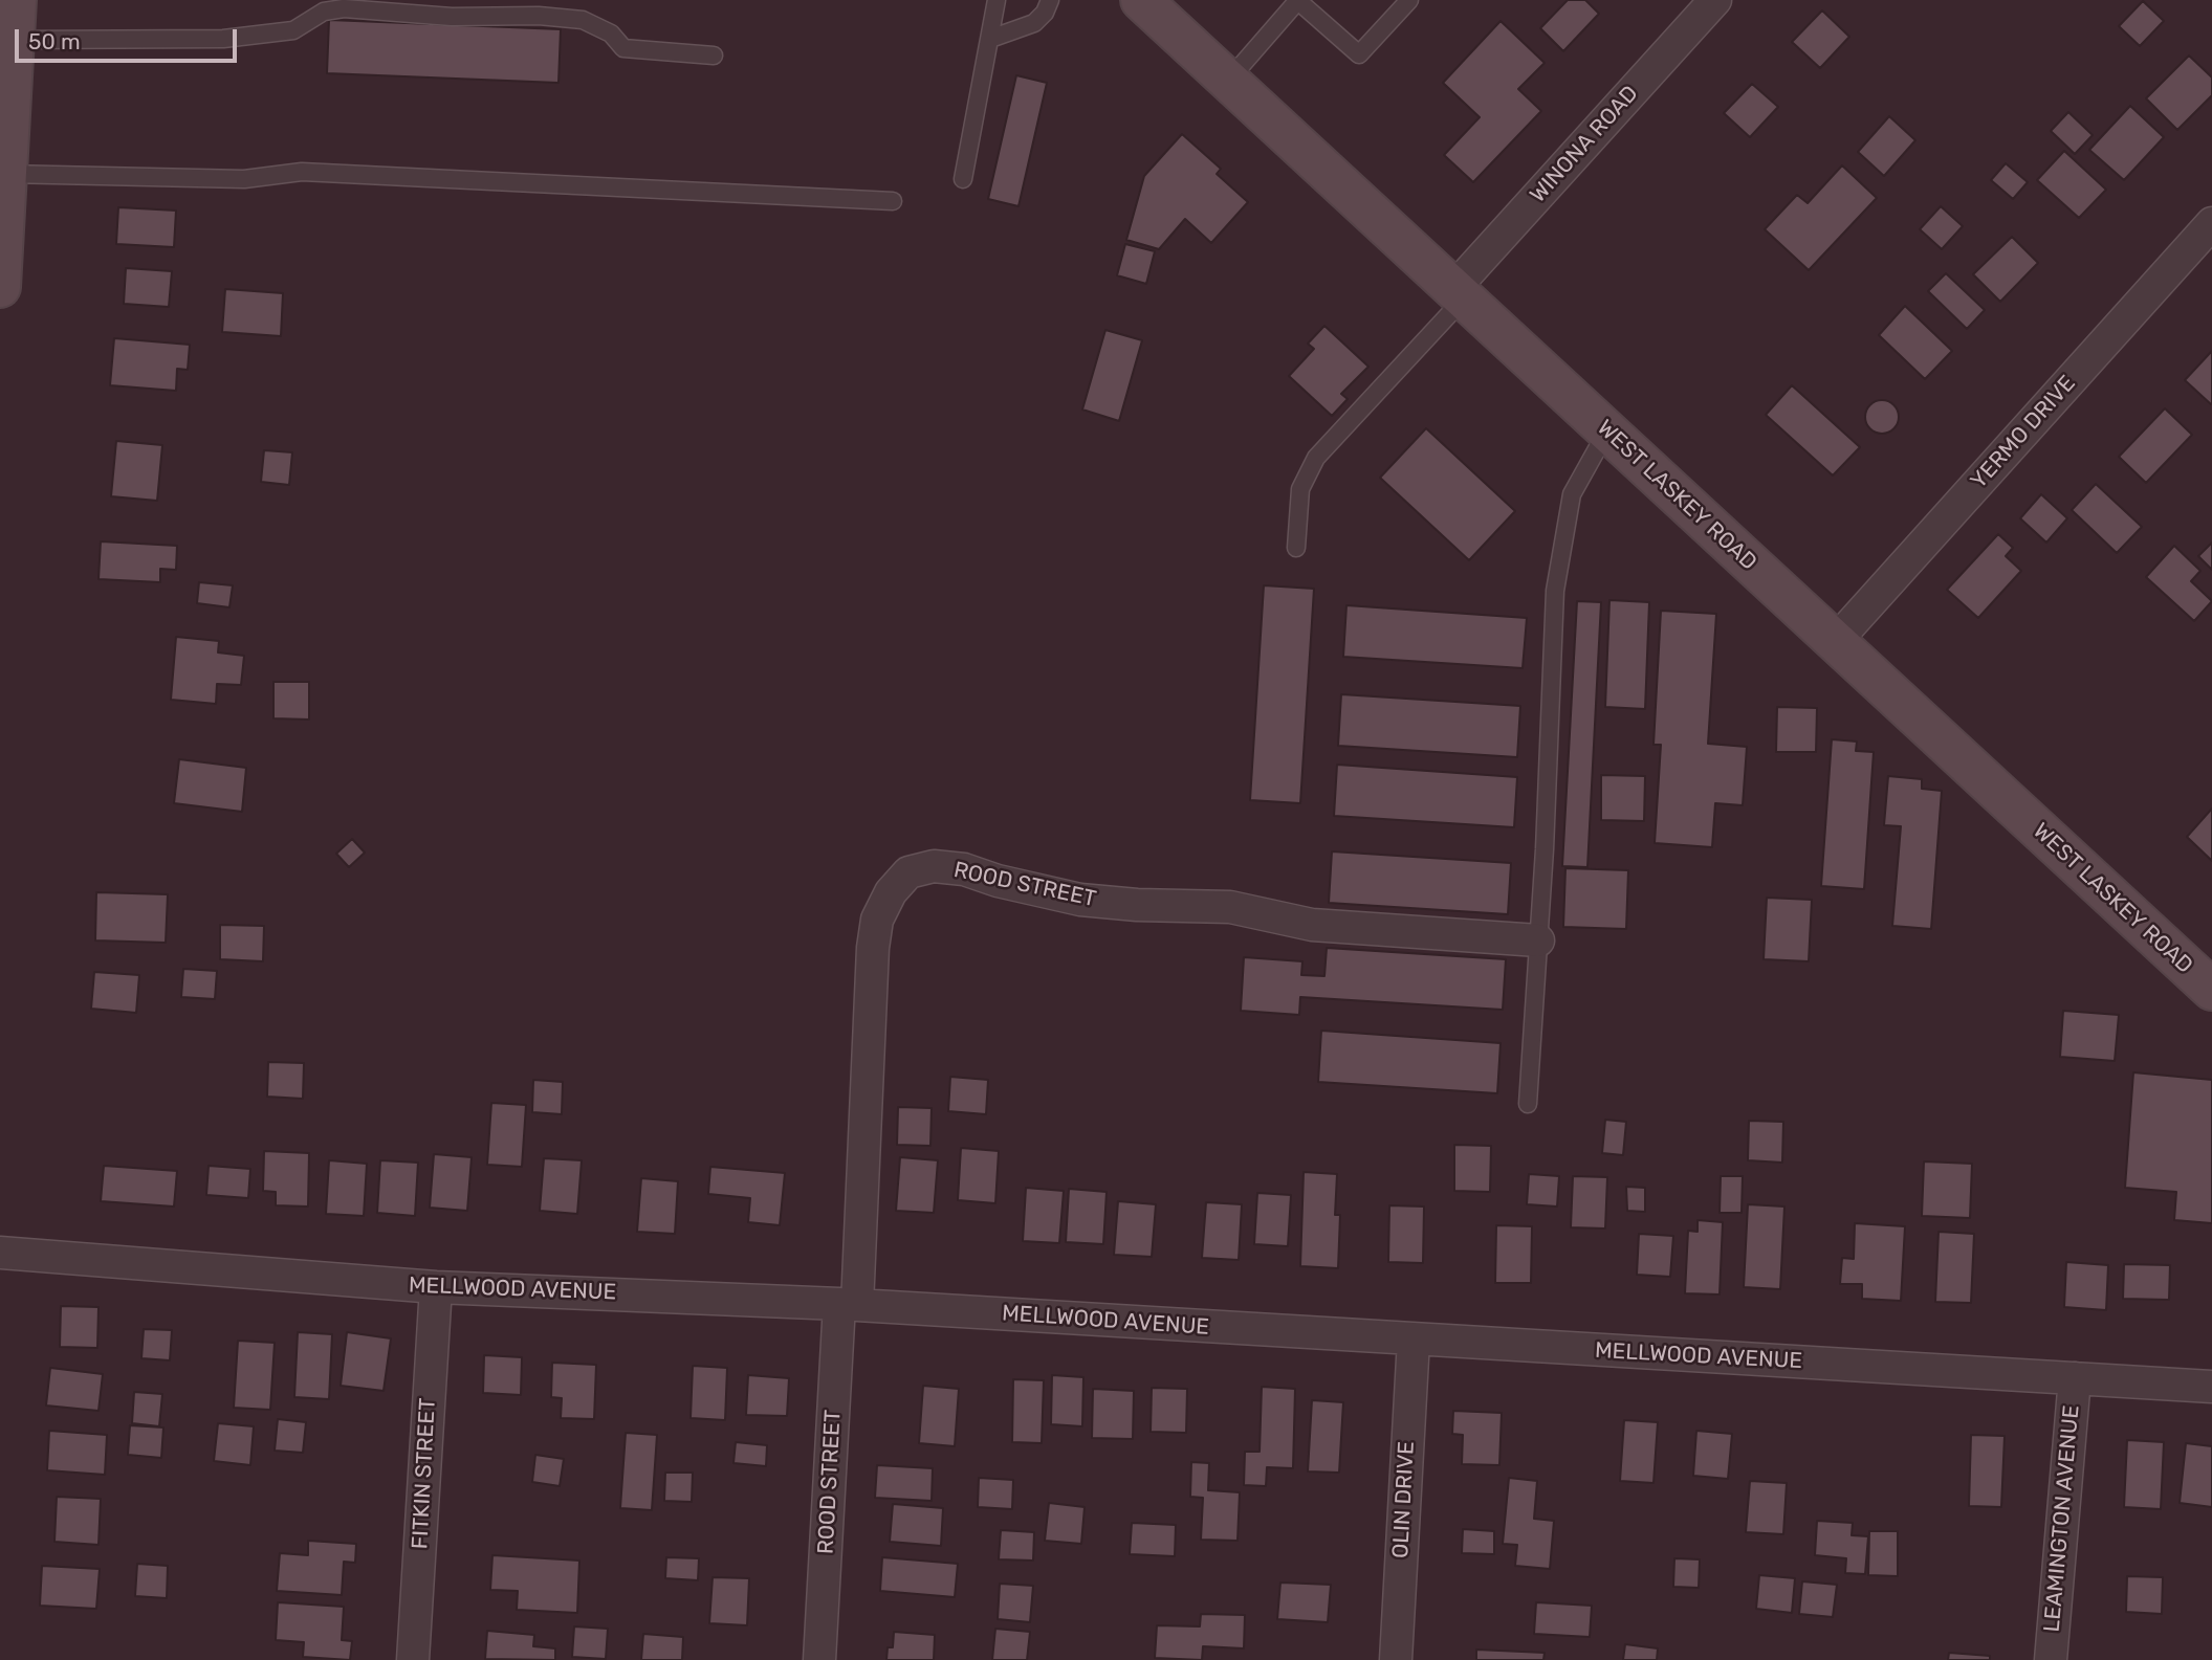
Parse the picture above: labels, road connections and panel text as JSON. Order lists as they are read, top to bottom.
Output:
{
  "streets": {
    "main road": ["WEST LASKEY ROAD"],
    "street": [
      "WINONA ROAD",
      "YERMO DRIVE",
      "ROOD STREET",
      "MELLWOOD AVENUE",
      "FITKIN STREET",
      "OLIN DRIVE",
      "LEAMINGTON AVENUE"
    ]
  },
  "crossings": [
    ["WINONA ROAD", "WEST LASKEY ROAD"],
    ["YERMO DRIVE", "WEST LASKEY ROAD"],
    ["ROOD STREET", "MELLWOOD AVENUE"],
    ["MELLWOOD AVENUE", "FITKIN STREET"],
    ["MELLWOOD AVENUE", "OLIN DRIVE"],
    ["MELLWOOD AVENUE", "LEAMINGTON AVENUE"]
  ],
  "scale_bar": "50 m"
}
